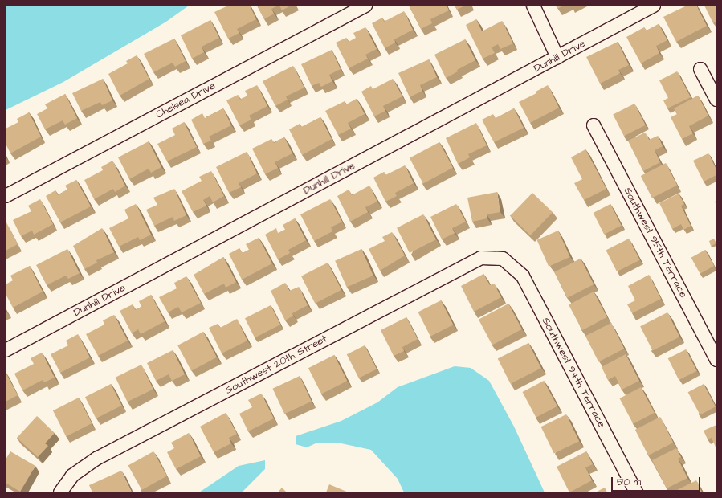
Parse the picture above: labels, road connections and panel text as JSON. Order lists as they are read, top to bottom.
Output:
{
  "streets": {
    "street": [
      "Dunhill Drive",
      "Chelsea Drive",
      "Southwest 95th Terrace",
      "Southwest 20th Street",
      "Southwest 94th Terrace"
    ]
  },
  "crossings": [
    ["Southwest 20th Street", "Southwest 94th Terrace"]
  ],
  "scale_bar": "50 m"
}
